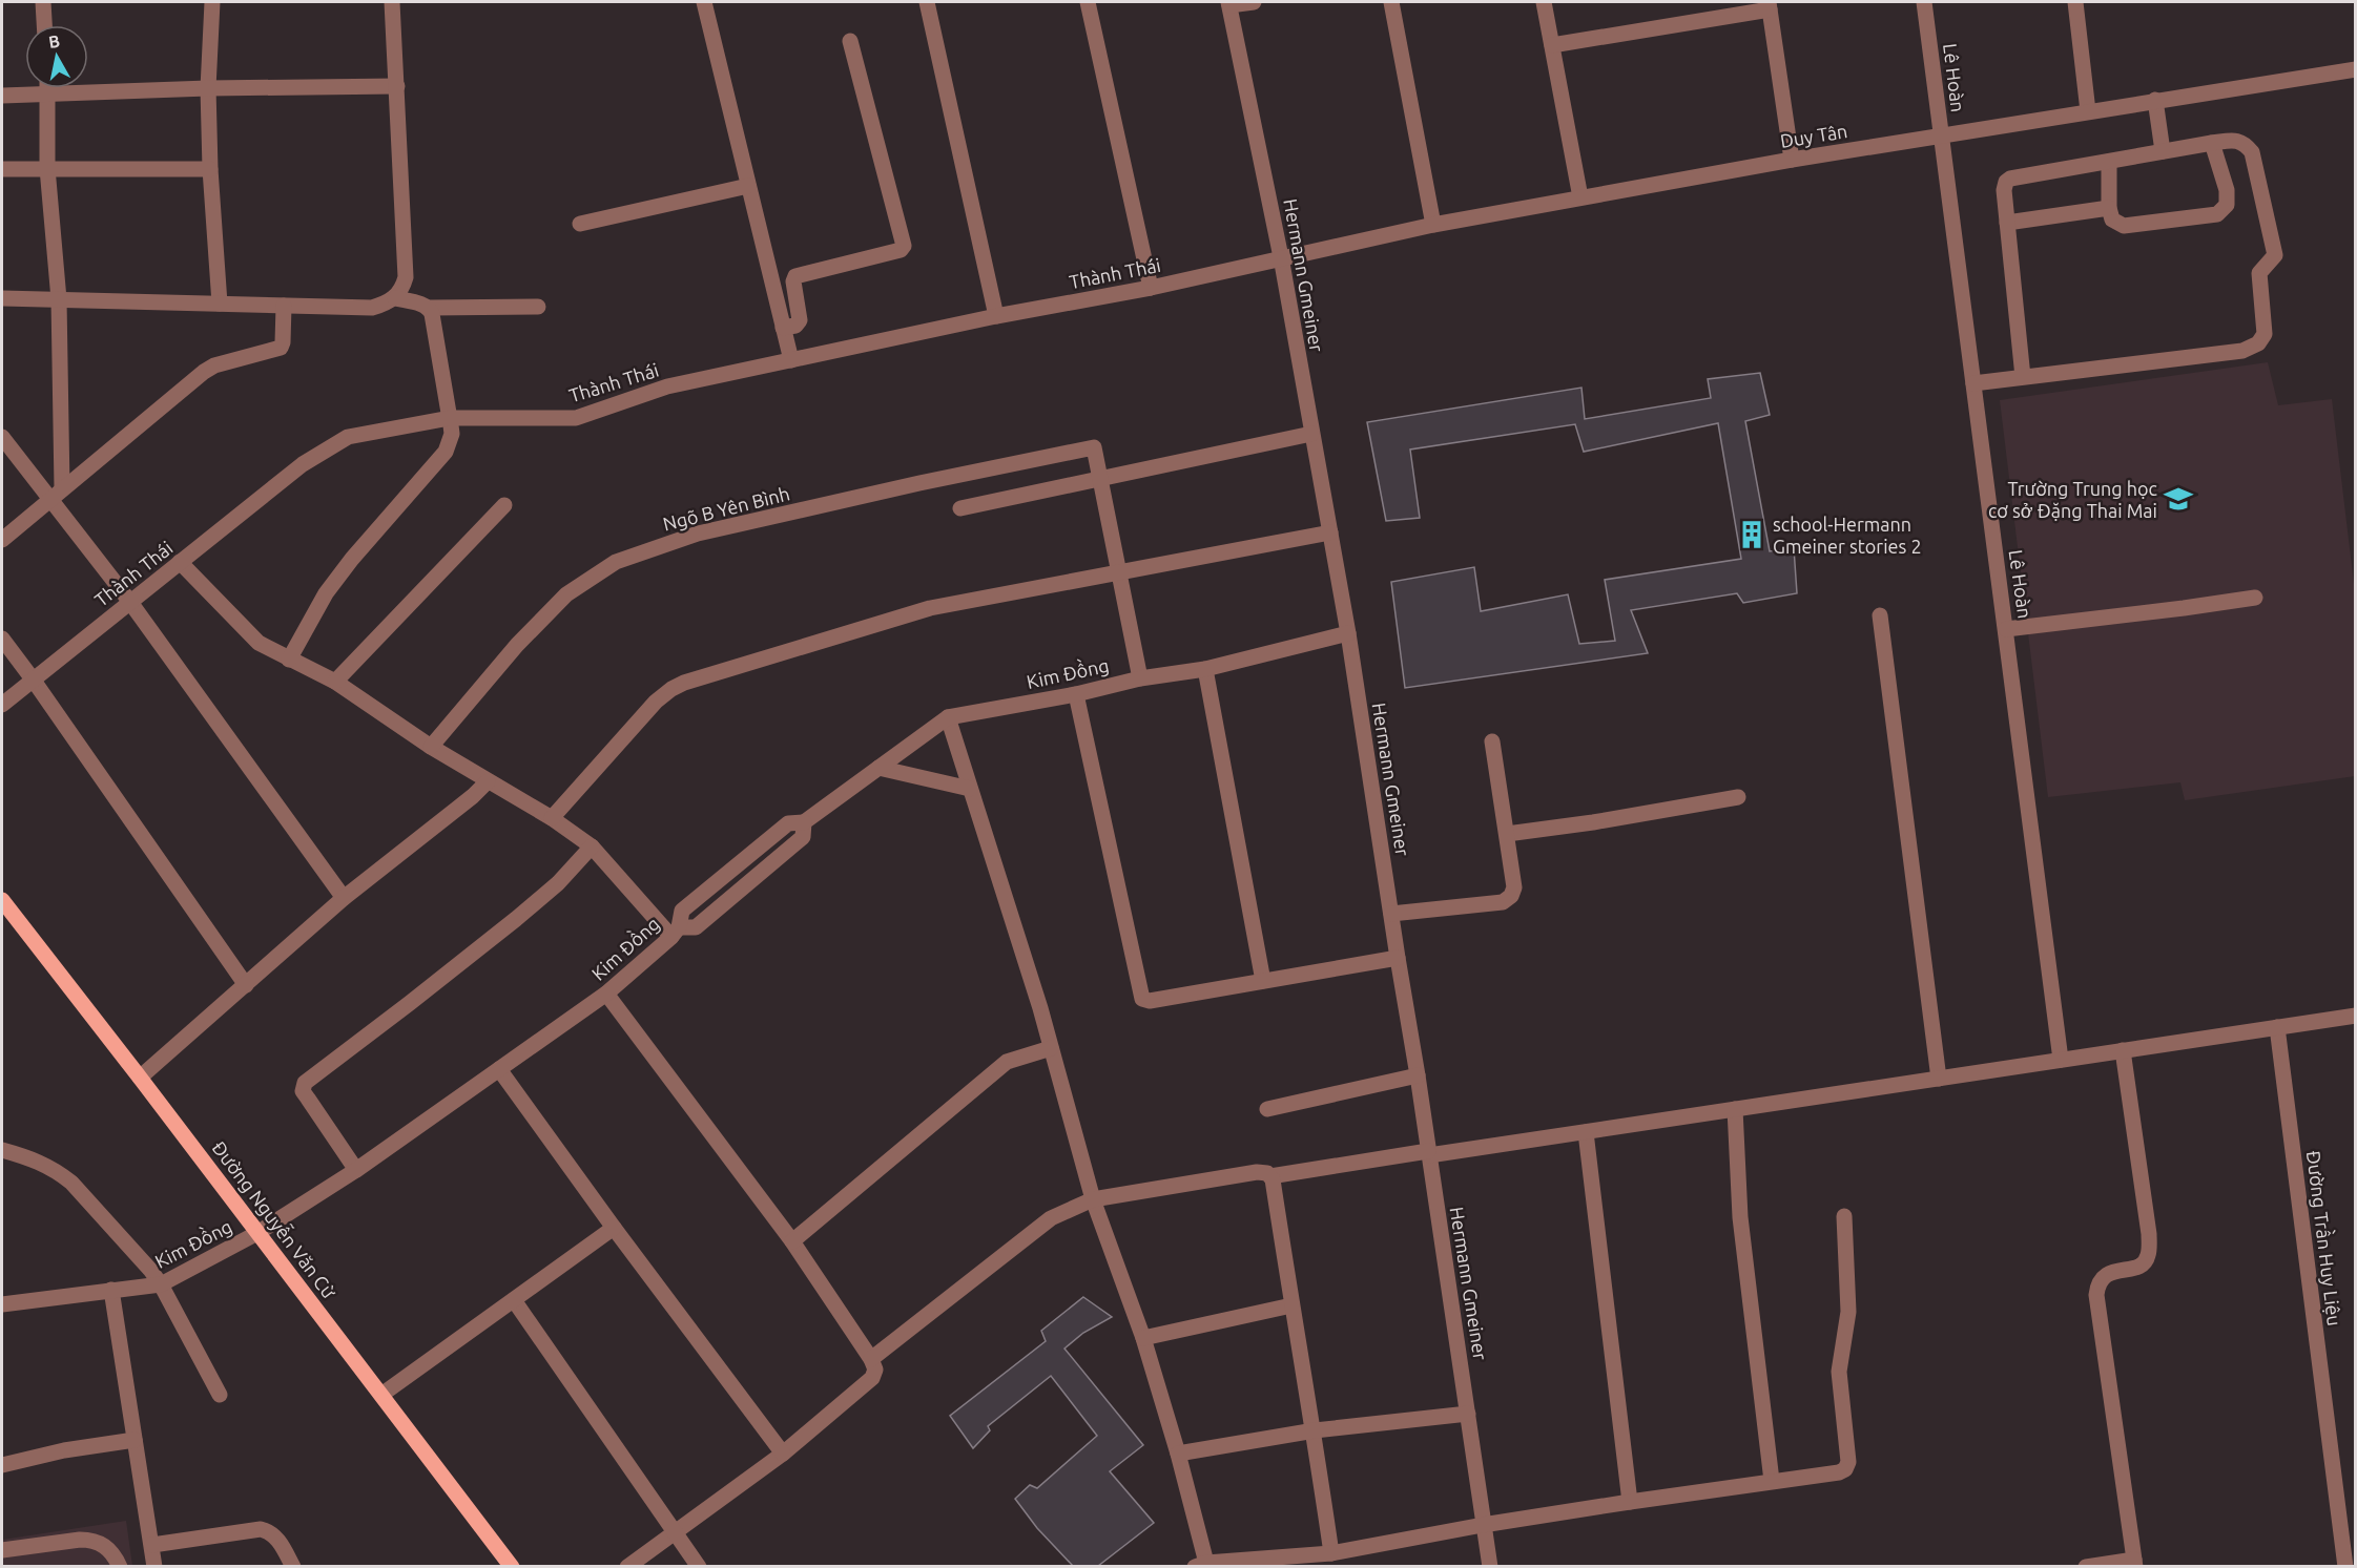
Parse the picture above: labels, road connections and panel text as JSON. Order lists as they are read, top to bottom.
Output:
{
  "streets": {
    "main road": ["Đường Nguyễn Văn Cừ"],
    "street": [
      "Lê Hoàn",
      "Duy Tân",
      "Thành Thái",
      "Hermann Gmeiner",
      "Ngõ B Yên Bình",
      "Kim Đồng",
      "Đường Trần Huy Liệu"
    ]
  },
  "crossings": [
    ["Lê Hoàn", "Duy Tân"],
    ["Duy Tân", "Thành Thái"],
    ["Duy Tân", "Hermann Gmeiner"],
    ["Thành Thái", "Hermann Gmeiner"],
    ["Hermann Gmeiner", "Kim Đồng"],
    ["Kim Đồng", "Đường Nguyễn Văn Cừ"]
  ],
  "places": {
    "school or university": ["Trường Trung học cơ sở Đặng Thai Mai"],
    "building": ["school-Hermann Gmeiner stories 2"]
  },
  "north": "top"
}
